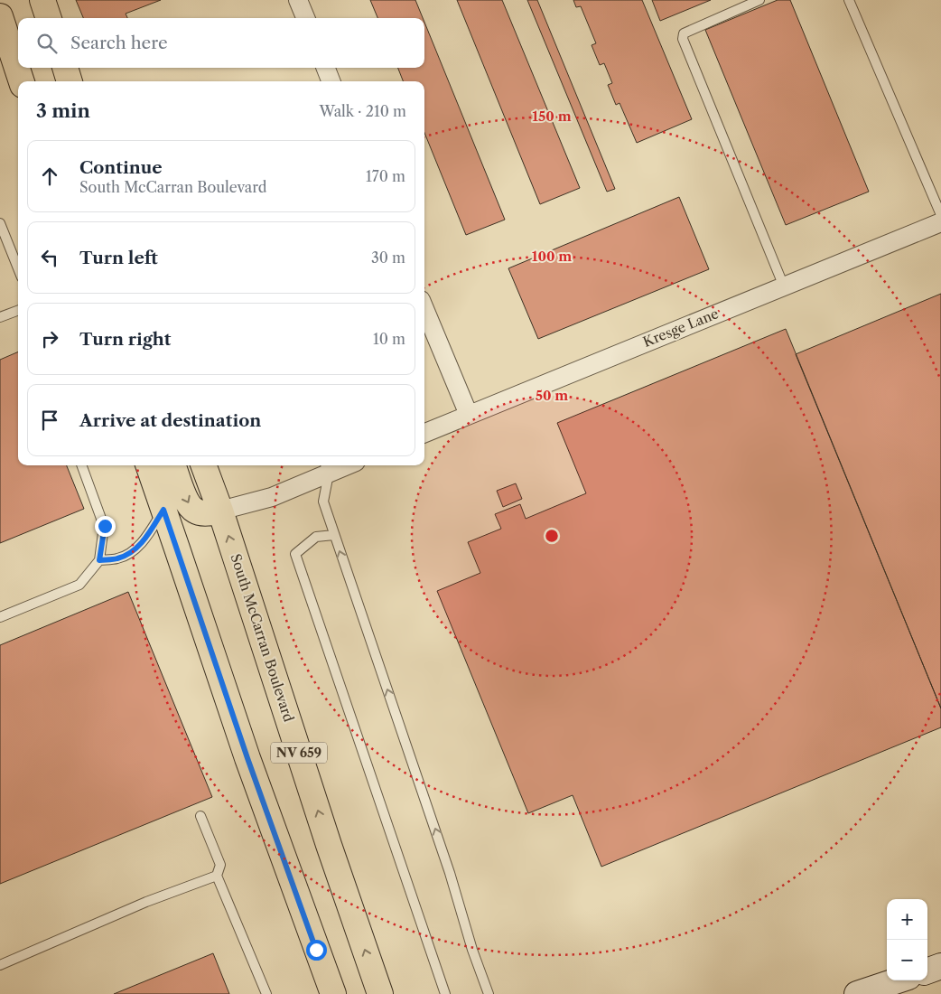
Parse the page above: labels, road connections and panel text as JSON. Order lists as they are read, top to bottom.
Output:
{
  "streets": {
    "main road": ["South McCarran Boulevard", "NV 659"],
    "street": ["Kresge Lane"]
  },
  "page": {
    "search": "Search here",
    "heading": ["3 min", "Walk · 210 m"],
    "list": [
      ["Continue", "South McCarran Boulevard", "170 m"],
      ["Turn left", "30 m"],
      ["Turn right", "10 m"],
      "Arrive at destination"
    ],
    "map_buttons": ["+", "−"]
  },
  "rings": ["150 m", "100 m", "50 m"]
}
